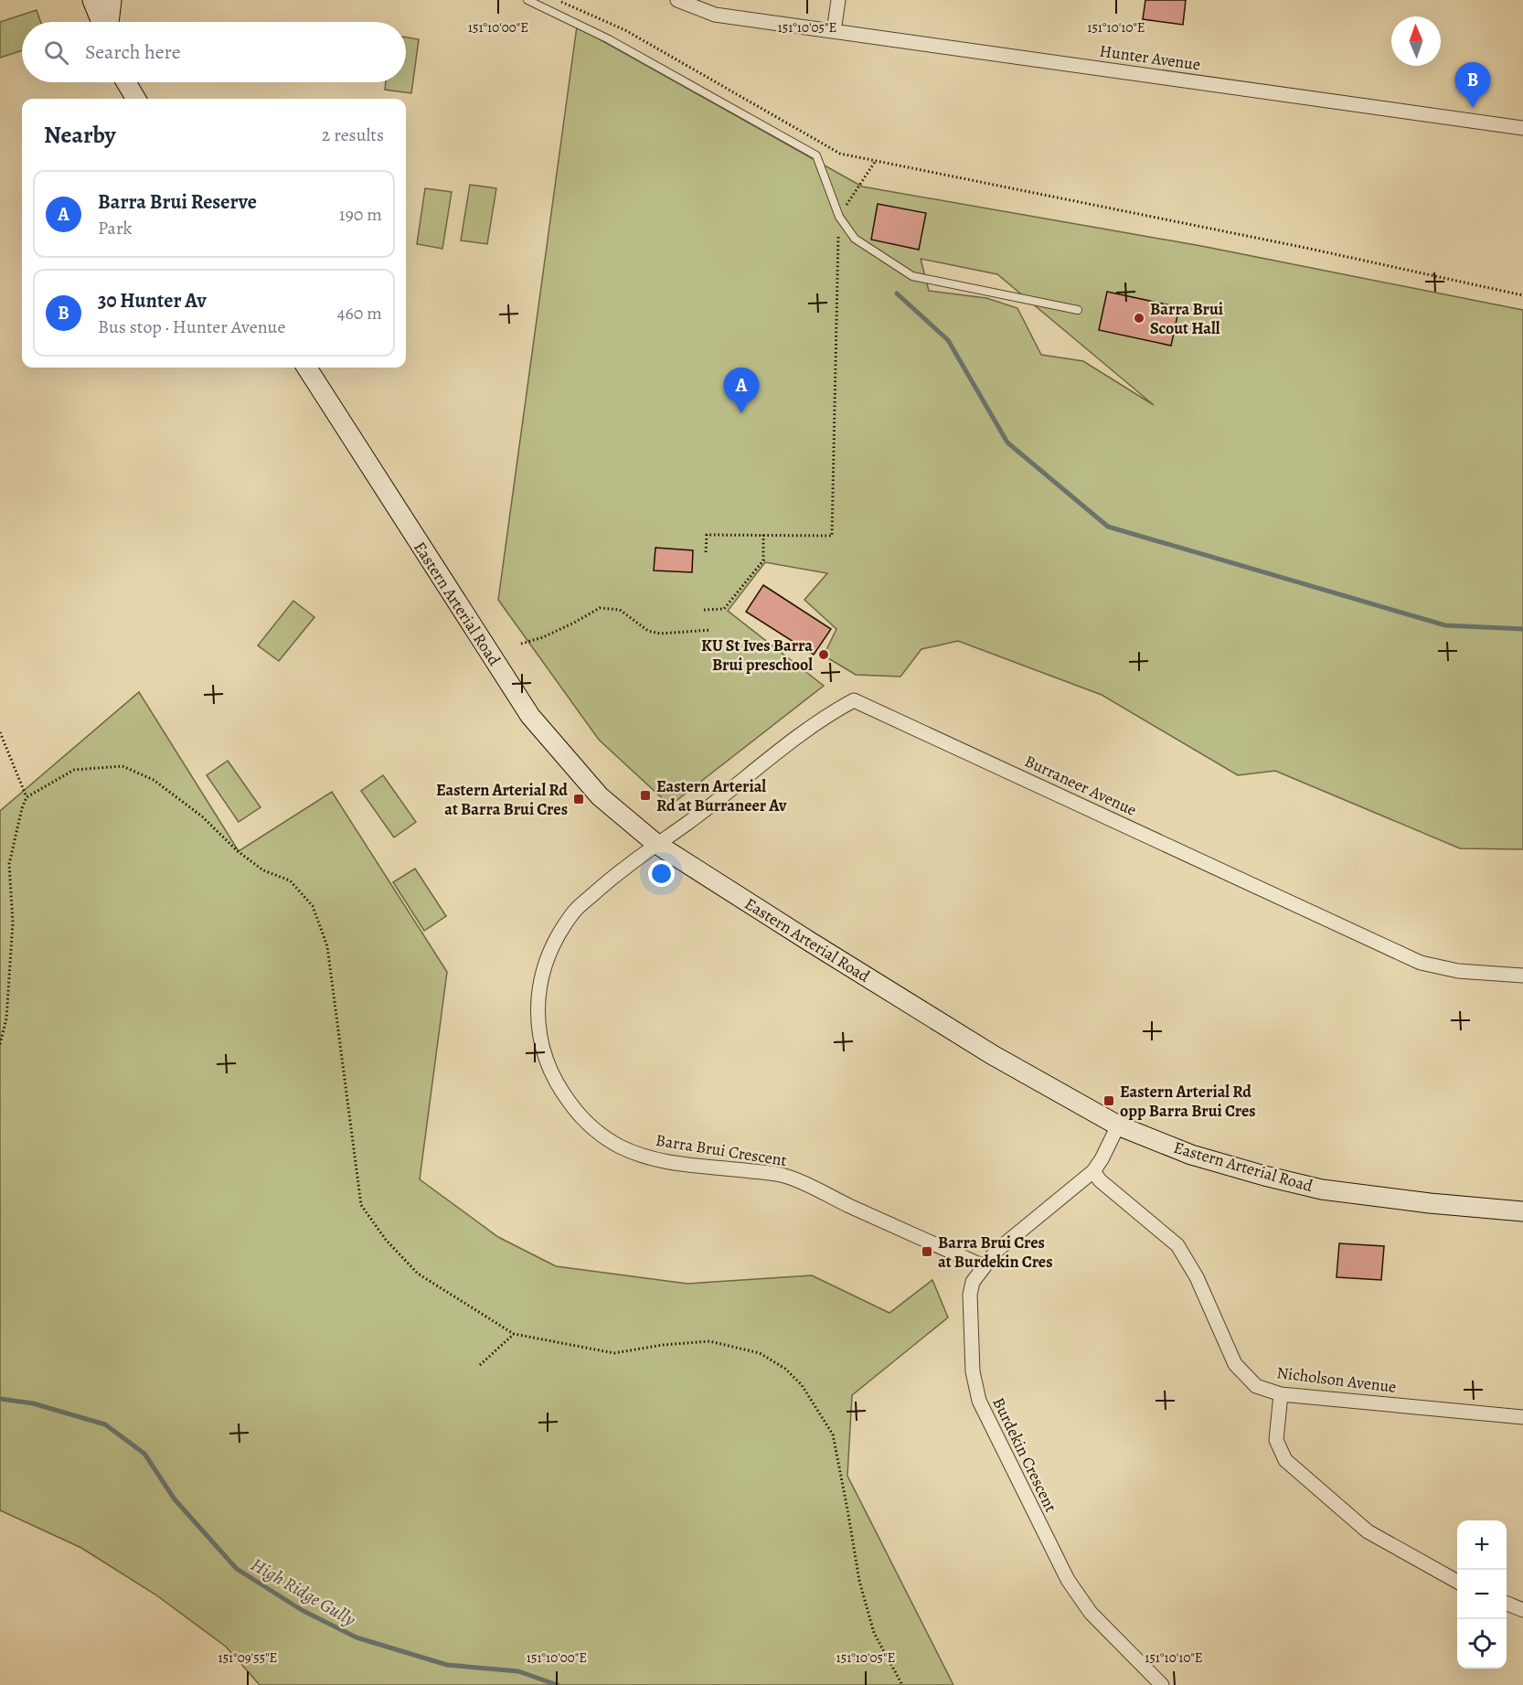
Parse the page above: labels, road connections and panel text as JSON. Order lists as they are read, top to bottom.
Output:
{
  "streets": {
    "main road": ["Eastern Arterial Road"],
    "street": [
      "Hunter Avenue",
      "Burraneer Avenue",
      "Barra Brui Crescent",
      "Nicholson Avenue",
      "Burdekin Crescent"
    ]
  },
  "crossings": [
    ["Eastern Arterial Road", "Burraneer Avenue"],
    ["Eastern Arterial Road", "Barra Brui Crescent"],
    ["Eastern Arterial Road", "Burdekin Crescent"],
    ["Burraneer Avenue", "Barra Brui Crescent"],
    ["Barra Brui Crescent", "Burdekin Crescent"],
    ["Nicholson Avenue", "Burdekin Crescent"]
  ],
  "water": ["High Ridge Gully"],
  "places": {
    "other": ["Barra Brui Scout Hall", "KU St Ives Barra Brui preschool"],
    "transit": [
      "Eastern Arterial Rd at Burraneer Av",
      "Eastern Arterial Rd at Barra Brui Cres",
      "Eastern Arterial Rd opp Barra Brui Cres",
      "Barra Brui Cres at Burdekin Cres"
    ]
  },
  "north": "top",
  "page": {
    "search": "Search here",
    "pins": ["B", "A"],
    "heading": ["Nearby", "2 results"],
    "list": [
      {
        "mark": "A",
        "name": "Barra Brui Reserve",
        "note": "Park",
        "value": "190 m"
      },
      {
        "mark": "B",
        "name": "30 Hunter Av",
        "note": "Bus stop · Hunter Avenue",
        "value": "460 m"
      }
    ],
    "map_buttons": ["+", "−"]
  },
  "coordinates": [
    "151°10'00\"E",
    "151°10'05\"E",
    "151°10'10\"E",
    "151°09'55\"E"
  ]
}
